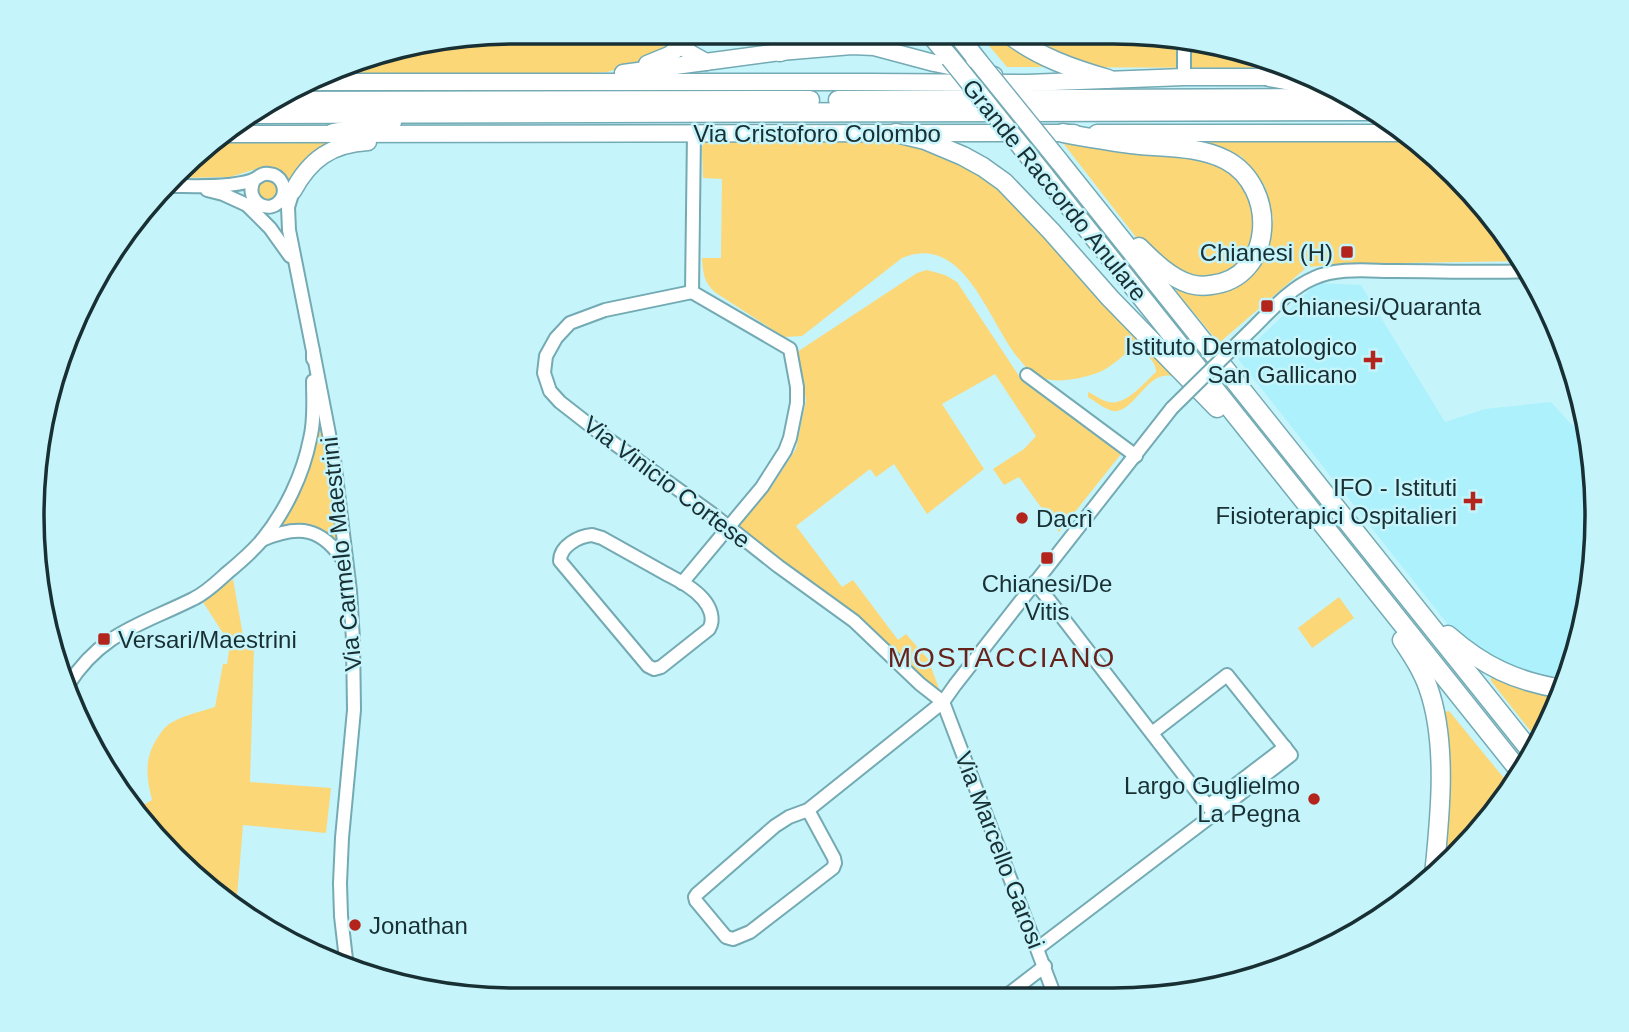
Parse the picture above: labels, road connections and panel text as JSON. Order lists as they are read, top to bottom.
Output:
{
  "streets": {
    "highway": ["Via Cristoforo Colombo", "Grande Raccordo Anulare"],
    "street": ["Via Vinicio Cortese", "Via Carmelo Maestrini", "Via Marcello Garosi"]
  },
  "crossings": [
    ["Via Vinicio Cortese", "Via Marcello Garosi"]
  ],
  "districts": ["MOSTACCIANO"],
  "places": {
    "transit": [
      "Chianesi (H)",
      "Chianesi/Quaranta",
      "Chianesi/De Vitis",
      "Versari/Maestrini"
    ],
    "health": ["Istituto Dermatologico San Gallicano", "IFO - Istituti Fisioterapici Ospitalieri"],
    "other": ["Dacrì", "Largo Guglielmo La Pegna", "Jonathan"]
  }
}
